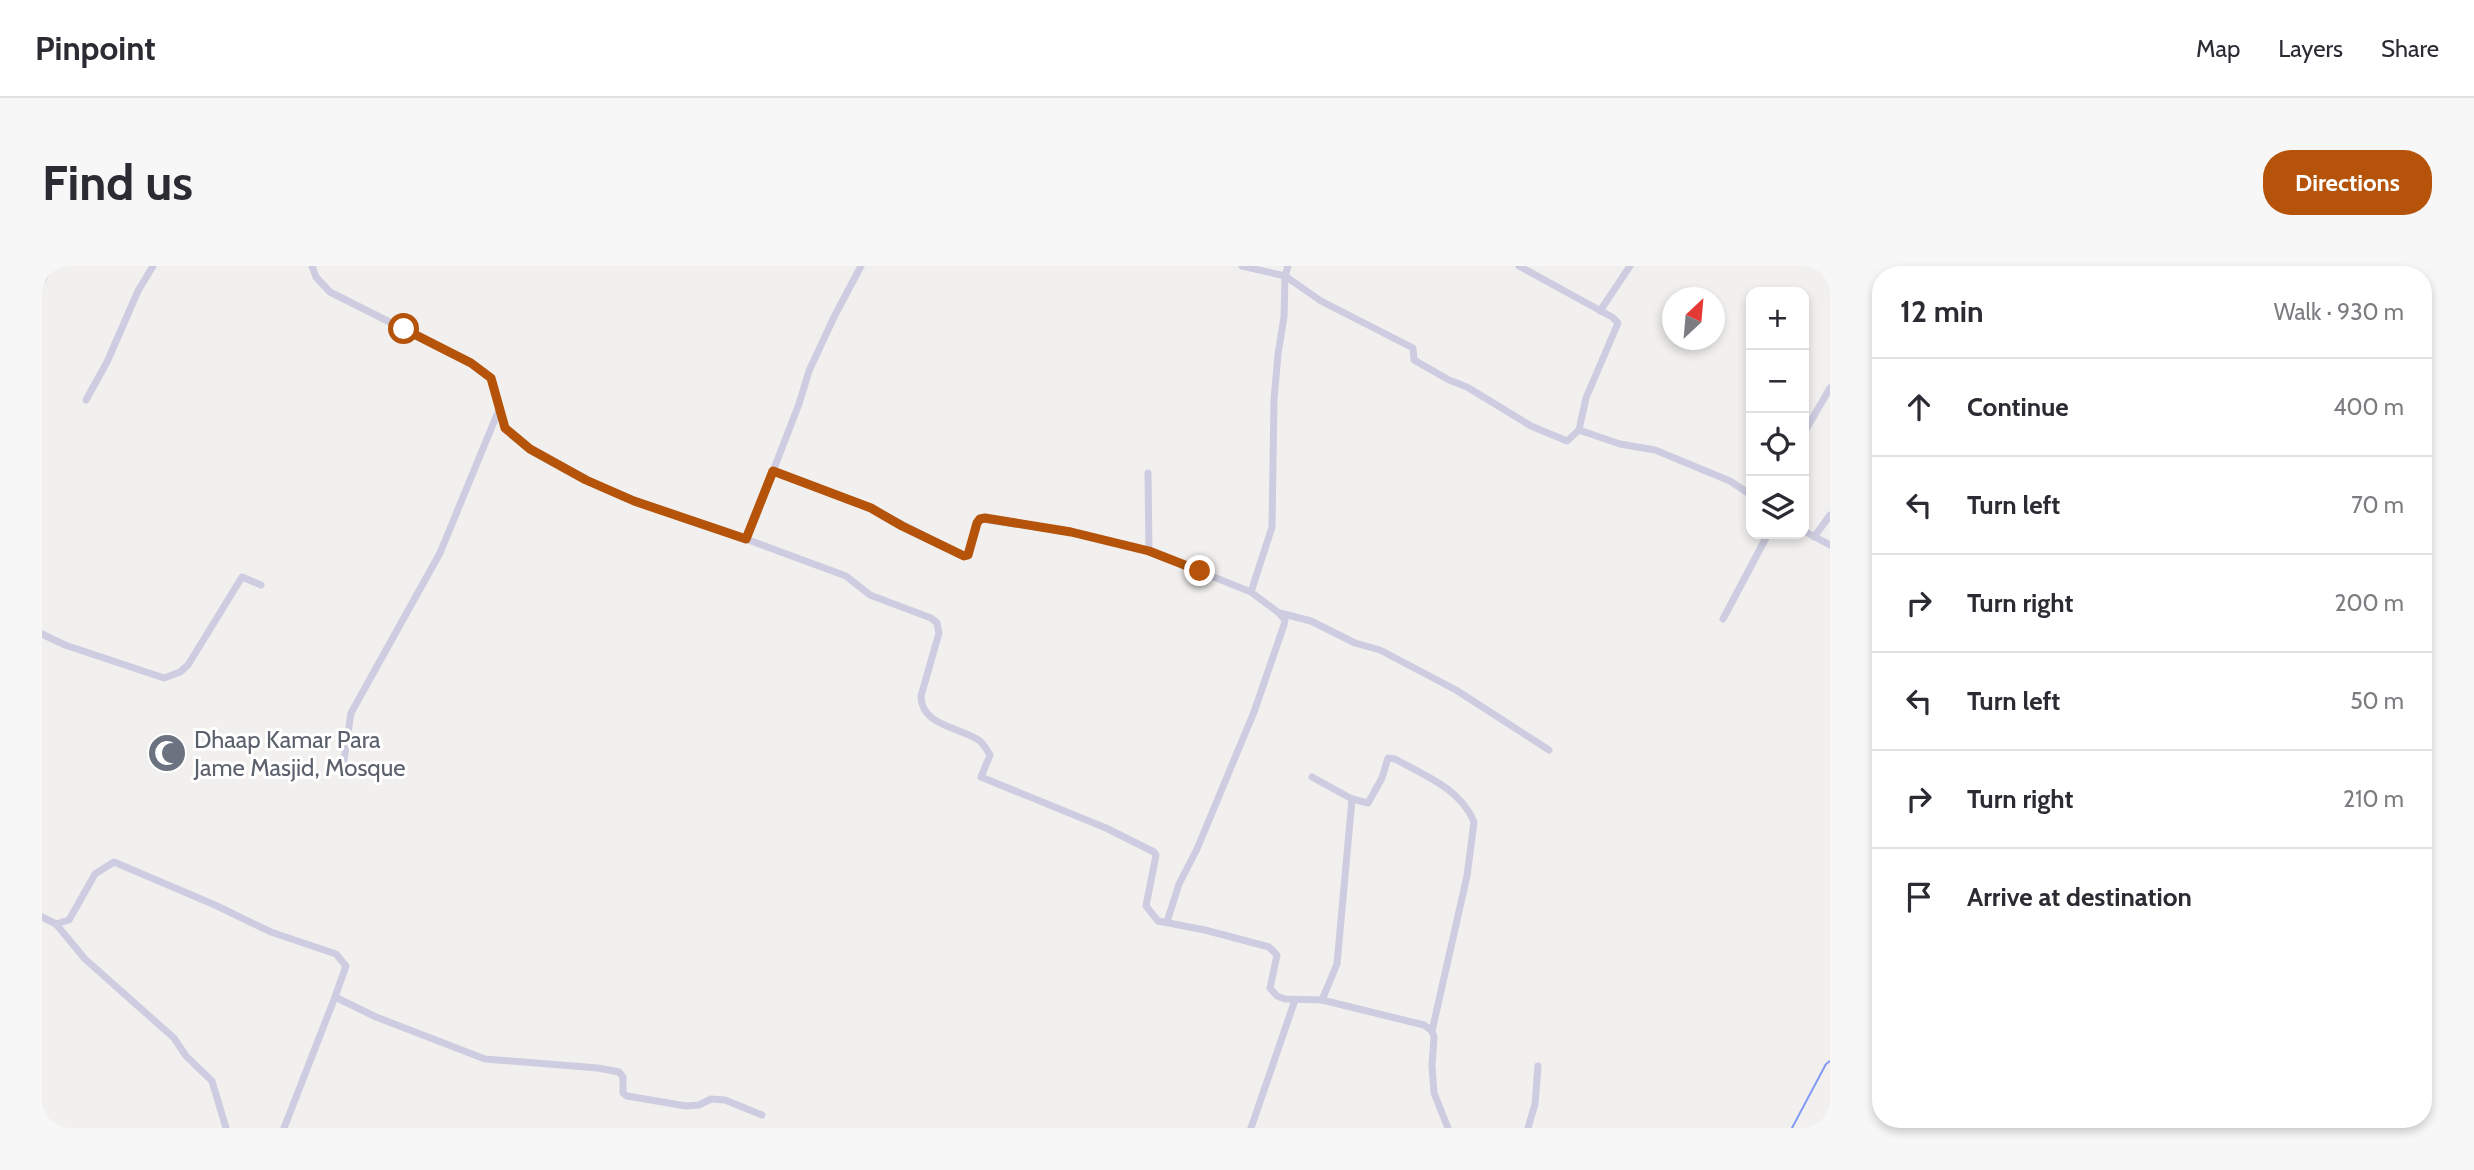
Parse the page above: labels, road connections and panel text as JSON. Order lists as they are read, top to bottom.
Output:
{
  "places": {
    "mosque": ["Dhaap Kamar Para Jame Masjid, Mosque"]
  },
  "north": "top right",
  "page": {
    "header": "Pinpoint",
    "nav": ["Map", "Layers", "Share"],
    "buttons": "Directions",
    "title": "Find us",
    "heading": ["12 min", "Walk · 930 m"],
    "map_buttons": ["+", "−"],
    "list": [
      ["Continue", "400 m"],
      ["Turn left", "70 m"],
      ["Turn right", "200 m"],
      ["Turn left", "50 m"],
      ["Turn right", "210 m"],
      "Arrive at destination"
    ]
  }
}
